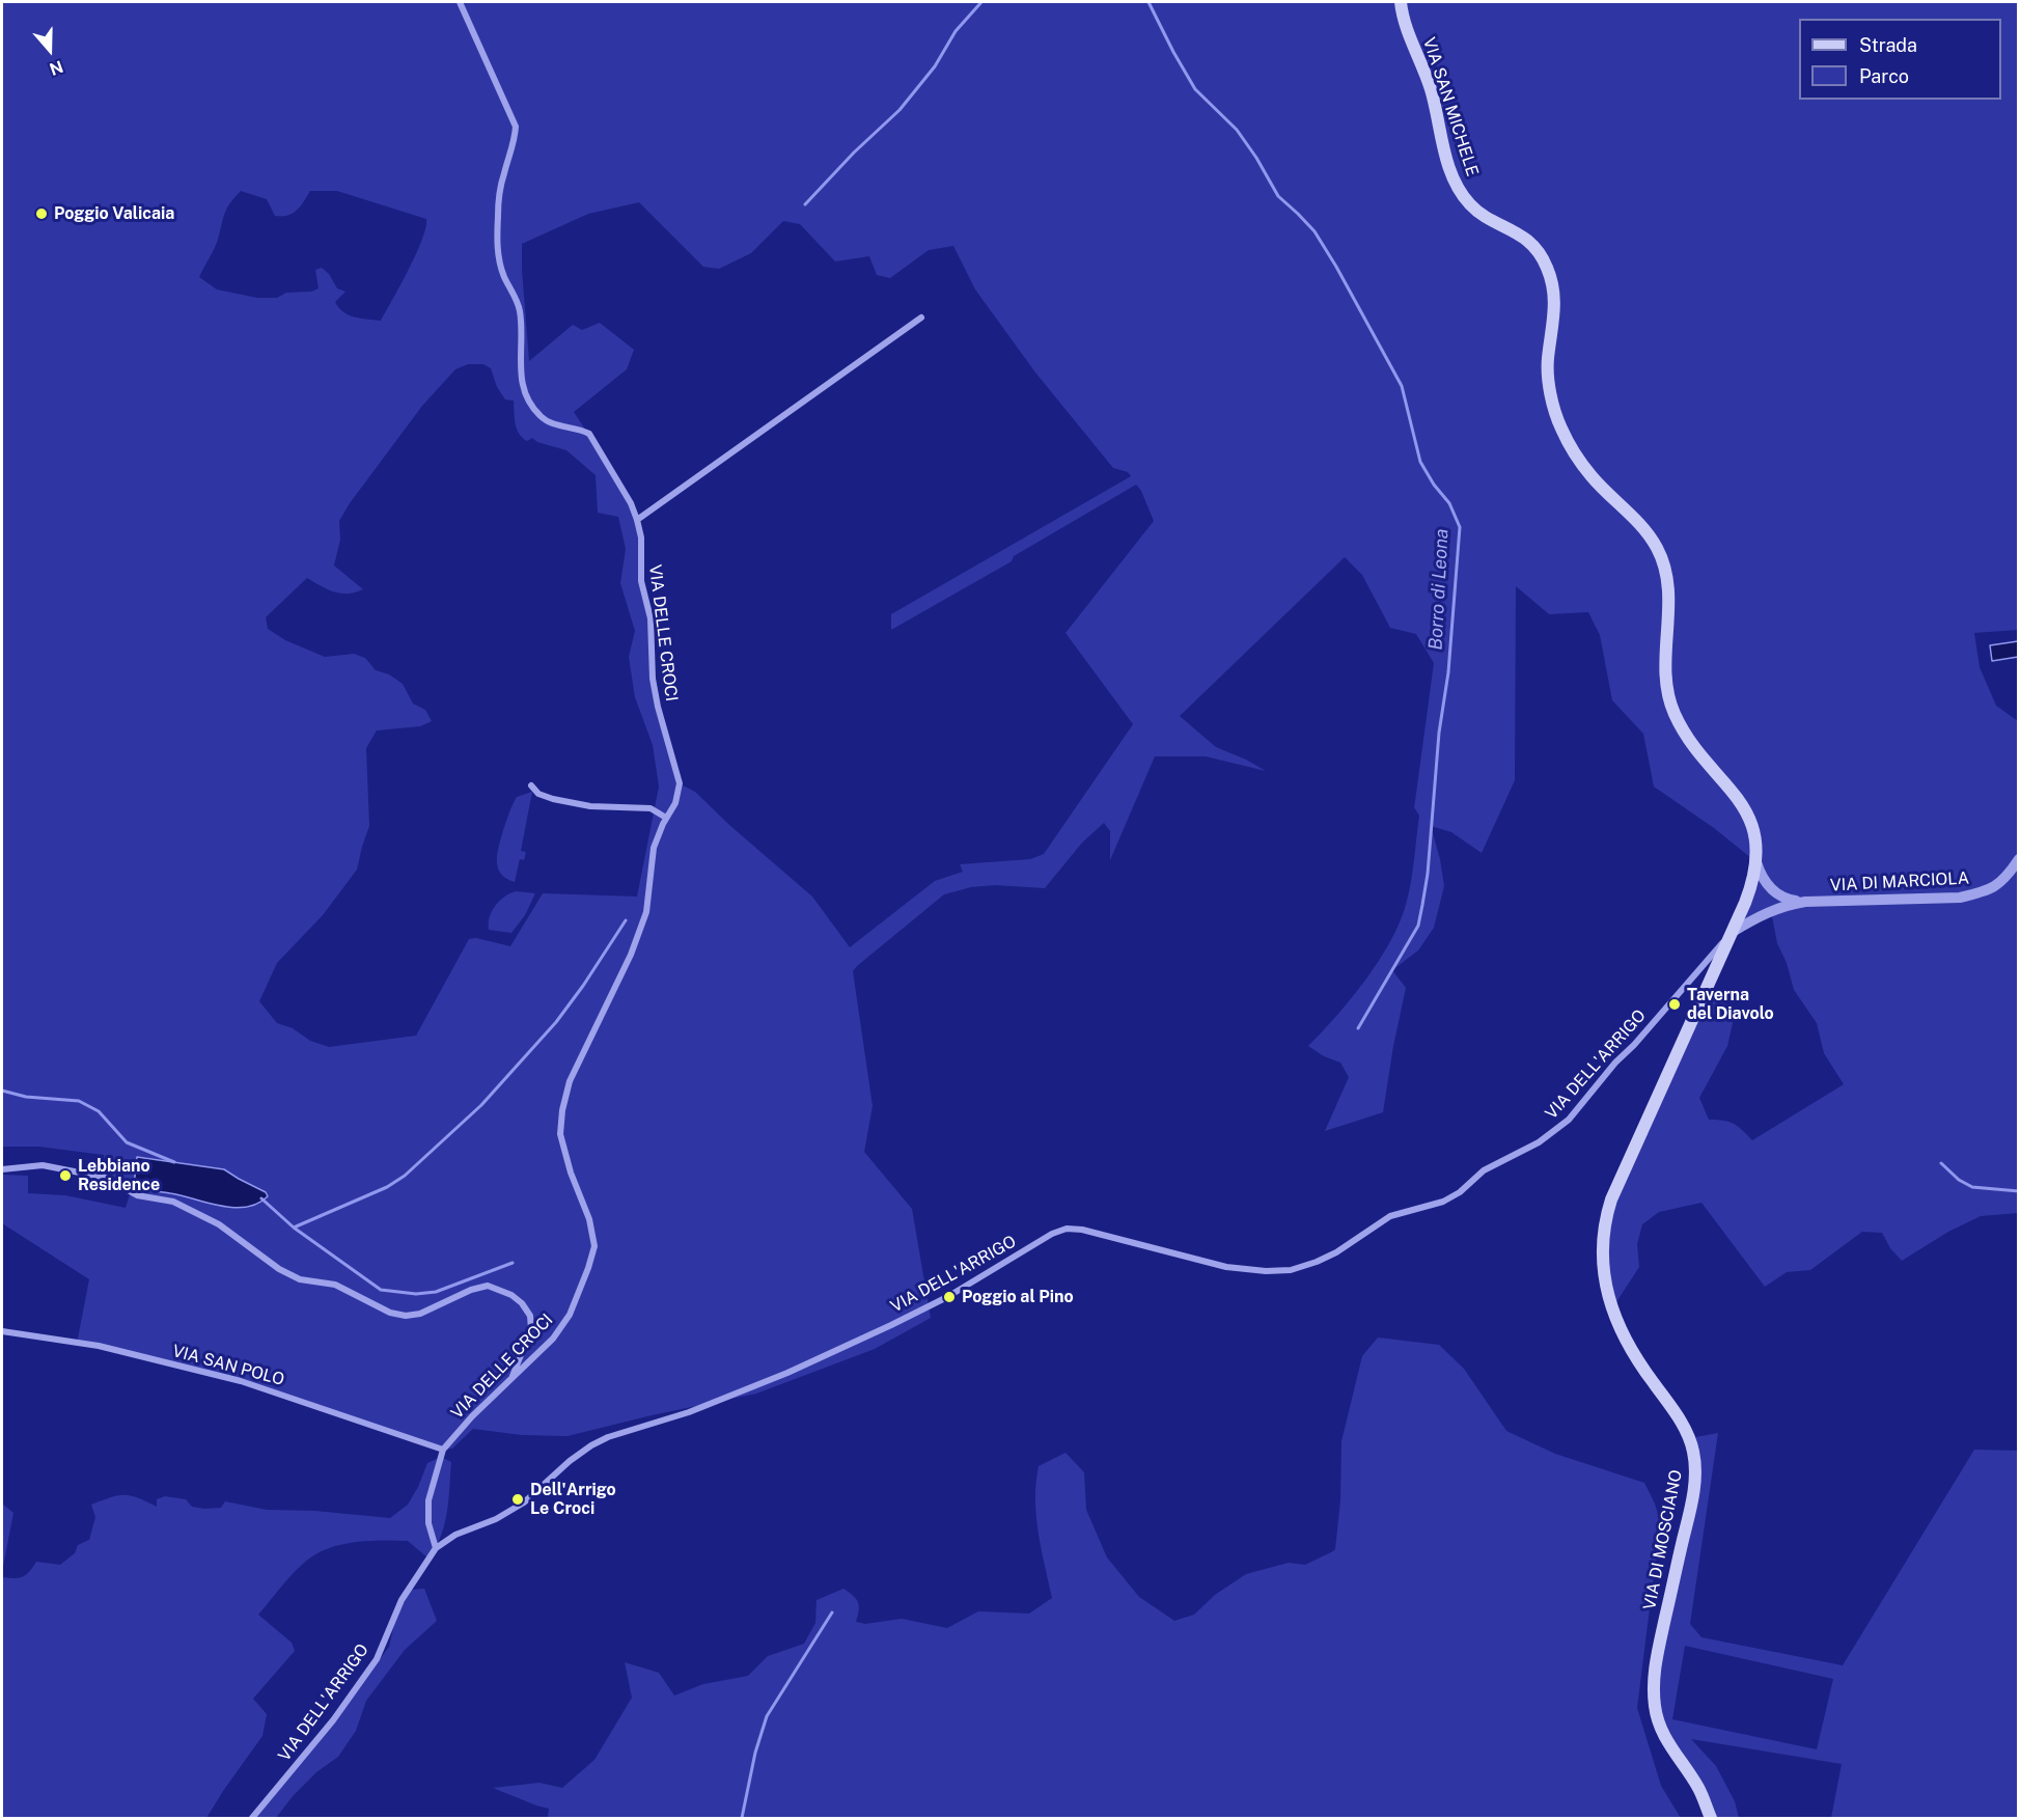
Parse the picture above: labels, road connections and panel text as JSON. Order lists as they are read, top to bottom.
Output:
{
  "streets": {
    "main road": ["VIA SAN MICHELE", "VIA DI MOSCIANO"],
    "street": [
      "VIA DELLE CROCI",
      "VIA DI MARCIOLA",
      "VIA DELL'ARRIGO",
      "VIA SAN POLO"
    ]
  },
  "crossings": [
    ["VIA SAN MICHELE", "VIA DI MARCIOLA"],
    ["VIA SAN MICHELE", "VIA DELL'ARRIGO"],
    ["VIA SAN MICHELE", "VIA DI MOSCIANO"],
    ["VIA DELLE CROCI", "VIA DELL'ARRIGO"],
    ["VIA DELLE CROCI", "VIA SAN POLO"],
    ["VIA DI MARCIOLA", "VIA DELL'ARRIGO"],
    ["VIA DI MARCIOLA", "VIA DI MOSCIANO"],
    ["VIA DELL'ARRIGO", "VIA DI MOSCIANO"]
  ],
  "water": ["Borro di Leona"],
  "places": [
    "Poggio Valicaia",
    "Taverna del Diavolo",
    "Lebbiano Residence",
    "Poggio al Pino",
    "Dell'Arrigo Le Croci"
  ],
  "legend": ["Strada", "Parco"],
  "north": "bottom"
}
